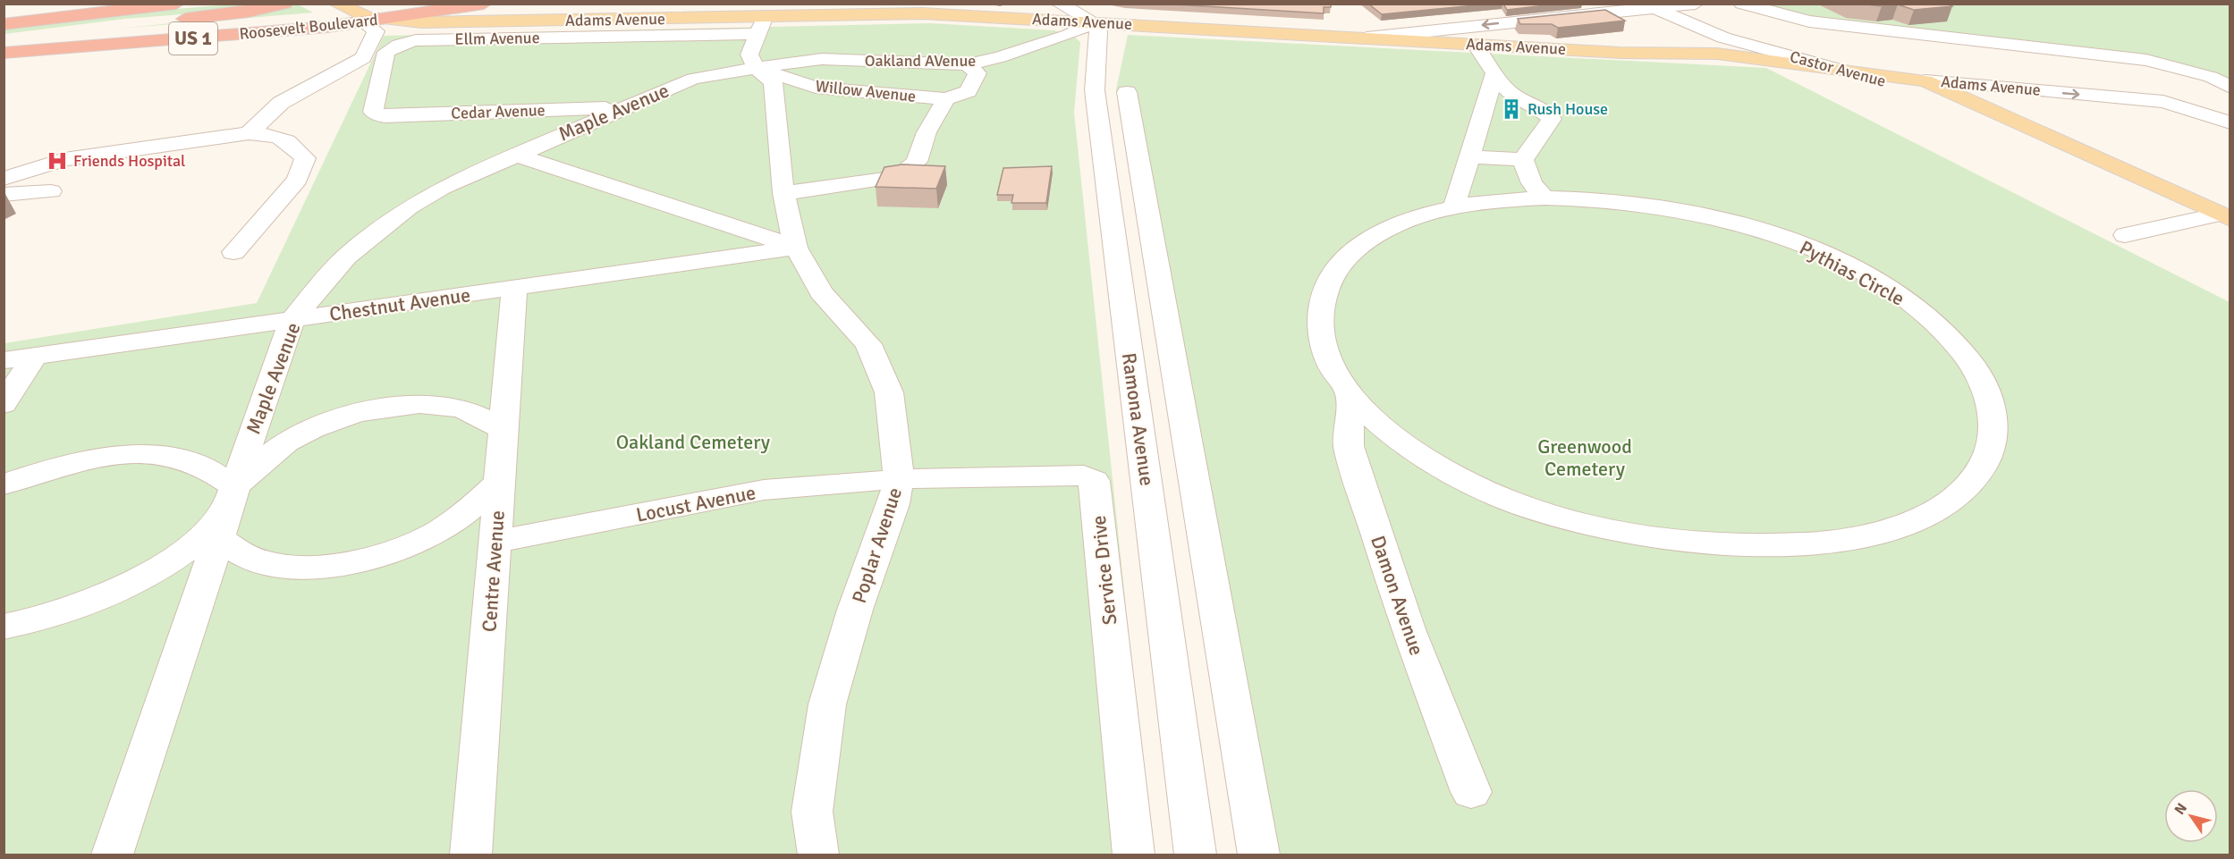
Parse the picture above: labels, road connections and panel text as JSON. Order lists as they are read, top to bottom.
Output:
{
  "streets": {
    "highway": ["Roosevelt Boulevard", "US 1"],
    "main road": ["Adams Avenue", "Castor Avenue"],
    "street": [
      "Ellm Avenue",
      "Oakland AVenue",
      "Willow Avenue",
      "Cedar Avenue",
      "Maple Avenue",
      "Pythias Circle",
      "Chestnut Avenue",
      "Ramona Avenue",
      "Locust Avenue",
      "Poplar Avenue",
      "Service Drive",
      "Centre Avenue",
      "Damon Avenue"
    ]
  },
  "crossings": [
    ["Adams Avenue", "Roosevelt Boulevard"],
    ["Adams Avenue", "Ellm Avenue"],
    ["Adams Avenue", "Oakland AVenue"],
    ["Adams Avenue", "Castor Avenue"],
    ["Adams Avenue", "Ramona Avenue"],
    ["Ellm Avenue", "Cedar Avenue"],
    ["Oakland AVenue", "Willow Avenue"],
    ["Oakland AVenue", "Maple Avenue"],
    ["Oakland AVenue", "Ramona Avenue"],
    ["Oakland AVenue", "Poplar Avenue"],
    ["Willow Avenue", "Maple Avenue"],
    ["Willow Avenue", "Poplar Avenue"],
    ["Cedar Avenue", "Maple Avenue"],
    ["Maple Avenue", "Chestnut Avenue"],
    ["Maple Avenue", "Poplar Avenue"],
    ["Pythias Circle", "Damon Avenue"],
    ["Chestnut Avenue", "Poplar Avenue"],
    ["Chestnut Avenue", "Centre Avenue"],
    ["Locust Avenue", "Poplar Avenue"],
    ["Locust Avenue", "Service Drive"],
    ["Locust Avenue", "Centre Avenue"],
    ["Poplar Avenue", "Service Drive"]
  ],
  "parks": ["Oakland Cemetery", "Greenwood Cemetery"],
  "places": {
    "building": ["Rush House"],
    "hospital": ["Friends Hospital"]
  },
  "north": "top left"
}
